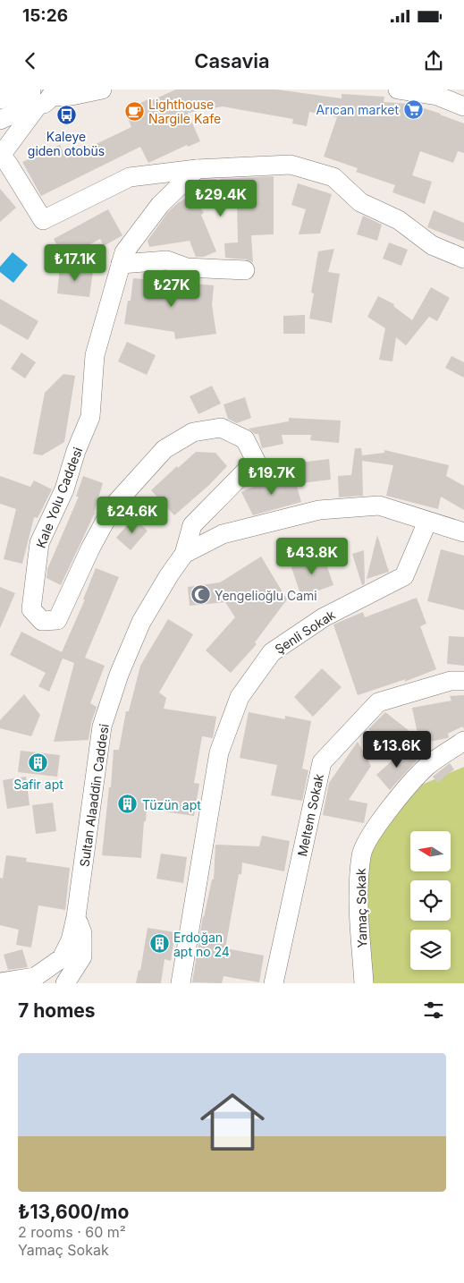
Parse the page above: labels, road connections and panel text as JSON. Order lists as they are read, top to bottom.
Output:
{
  "streets": {
    "street": [
      "Kale Yolu Caddesi",
      "Şenli Sokak",
      "Sultan Alaaddin Caddesi",
      "Meltem Sokak",
      "Yamaç Sokak"
    ]
  },
  "crossings": [
    ["Kale Yolu Caddesi", "Sultan Alaaddin Caddesi"]
  ],
  "places": {
    "supermarket": ["Arıcan market"],
    "cafe": ["Lighthouse Nargile Kafe"],
    "bus stop": ["Kaleye giden otobüs"],
    "mosque": ["Yengelioğlu Cami"],
    "building": ["Safir apt", "Tüzün apt", "Erdoğan apt no 24"]
  },
  "north": "left",
  "page": {
    "status": "15:26",
    "header": "Casavia",
    "price": [
      "₺29.4K",
      "₺17.1K",
      "₺27K",
      "₺19.7K",
      "₺24.6K",
      "₺43.8K",
      "₺13.6K"
    ],
    "heading": "7 homes",
    "list": [
      {
        "name": "₺13,600/mo",
        "note": "2 rooms · 60 m² · Yamaç Sokak"
      }
    ]
  }
}
